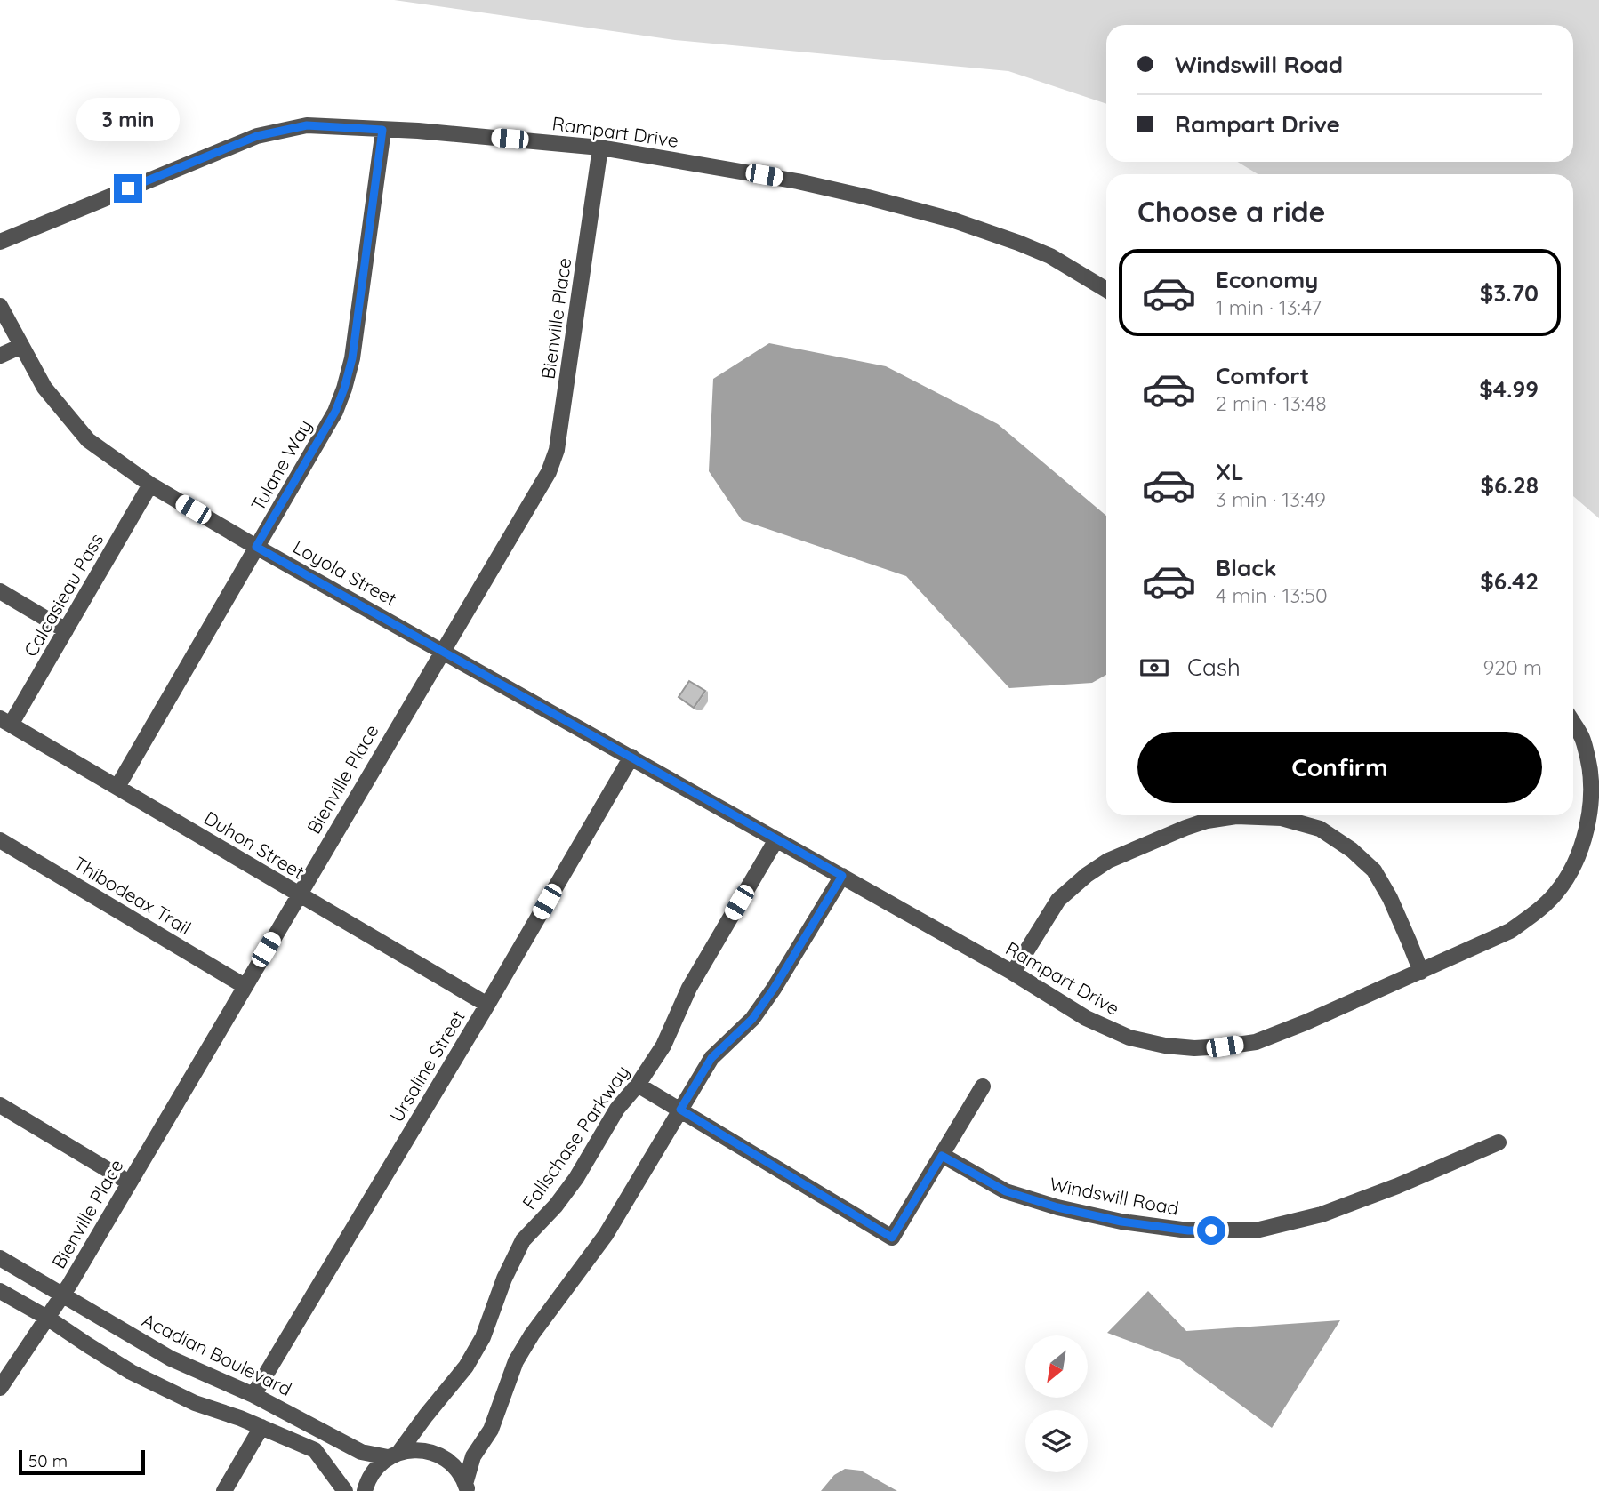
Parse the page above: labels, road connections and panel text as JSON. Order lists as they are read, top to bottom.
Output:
{
  "streets": {
    "street": [
      "Rampart Drive",
      "Bienville Place",
      "Tulane Way",
      "Loyola Street",
      "Calcasieau Pass",
      "Duhon Street",
      "Thibodeax Trail",
      "Ursaline Street",
      "Fallschase Parkway",
      "Windswill Road",
      "Acadian Boulevard"
    ]
  },
  "crossings": [
    ["Rampart Drive", "Bienville Place"],
    ["Rampart Drive", "Tulane Way"],
    ["Rampart Drive", "Loyola Street"],
    ["Rampart Drive", "Ursaline Street"],
    ["Rampart Drive", "Fallschase Parkway"],
    ["Bienville Place", "Loyola Street"],
    ["Bienville Place", "Duhon Street"],
    ["Bienville Place", "Thibodeax Trail"],
    ["Bienville Place", "Acadian Boulevard"],
    ["Tulane Way", "Loyola Street"],
    ["Tulane Way", "Duhon Street"],
    ["Loyola Street", "Calcasieau Pass"],
    ["Loyola Street", "Ursaline Street"],
    ["Calcasieau Pass", "Duhon Street"],
    ["Duhon Street", "Ursaline Street"],
    ["Ursaline Street", "Acadian Boulevard"],
    ["Fallschase Parkway", "Acadian Boulevard"]
  ],
  "scale_bar": "50 m",
  "north": "bottom left",
  "page": {
    "banner": ["Windswill Road", "Rampart Drive"],
    "bubble": "3 min",
    "heading": "Choose a ride",
    "list": [
      {
        "name": "Economy",
        "note": "1 min · 13:47",
        "value": "$3.70"
      },
      {
        "name": "Comfort",
        "note": "2 min · 13:48",
        "value": "$4.99"
      },
      {
        "name": "XL",
        "note": "3 min · 13:49",
        "value": "$6.28"
      },
      {
        "name": "Black",
        "note": "4 min · 13:50",
        "value": "$6.42"
      }
    ],
    "pay": ["Cash", "920 m"],
    "buttons": "Confirm",
    "scale": "50 m"
  }
}
